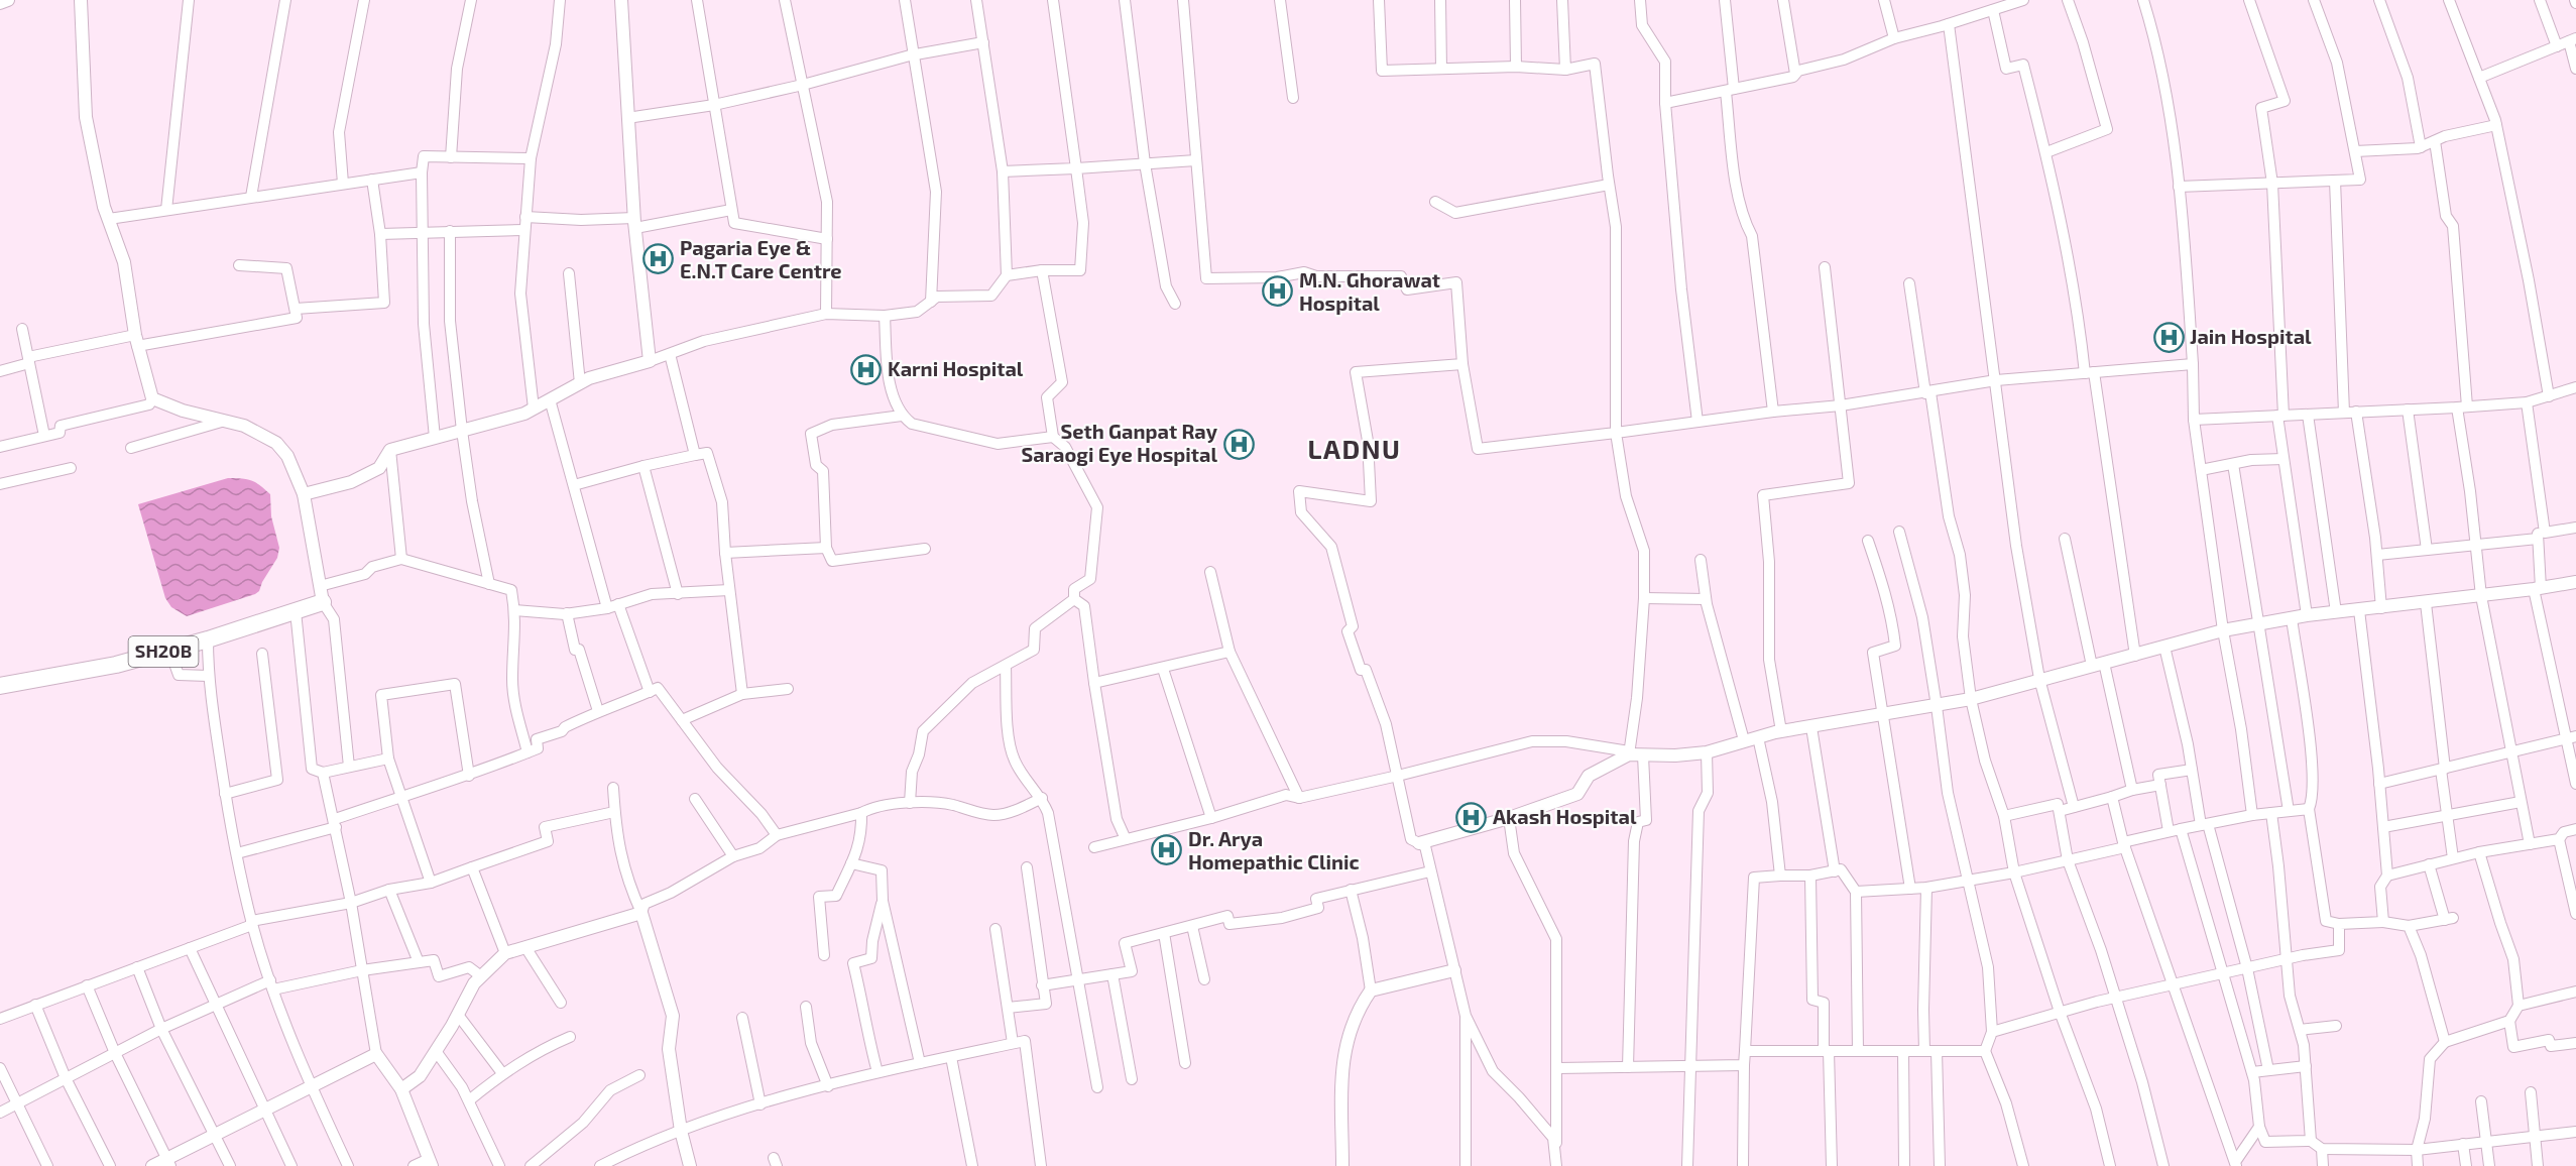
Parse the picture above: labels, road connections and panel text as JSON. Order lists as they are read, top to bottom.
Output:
{
  "streets": {
    "main road": ["SH20B"]
  },
  "districts": ["LADNU"],
  "places": {
    "hospital": [
      "Pagaria Eye & E.N.T Care Centre",
      "M.N. Ghorawat Hospital",
      "Jain Hospital",
      "Karni Hospital",
      "Seth Ganpat Ray Saraogi Eye Hospital",
      "Akash Hospital",
      "Dr. Arya Homepathic Clinic"
    ]
  }
}
